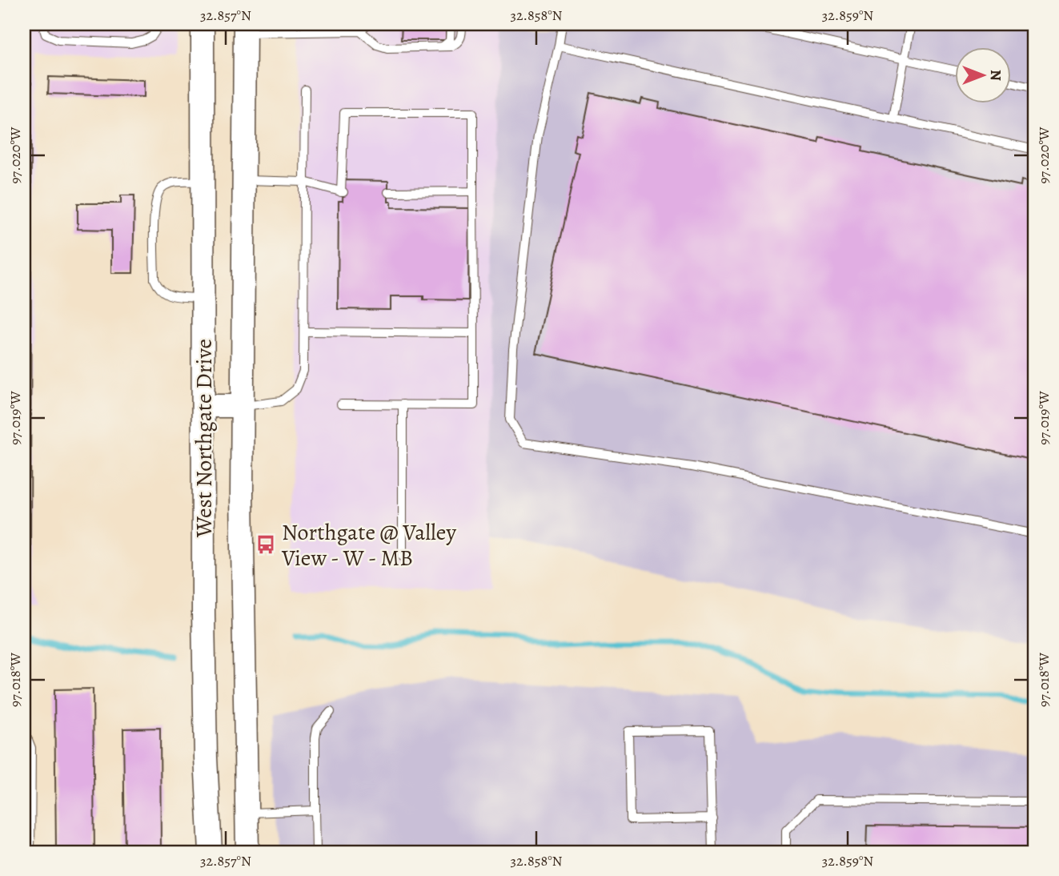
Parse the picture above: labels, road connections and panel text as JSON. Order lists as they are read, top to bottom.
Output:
{
  "streets": {
    "main road": ["West Northgate Drive"]
  },
  "places": {
    "bus stop": ["Northgate @ Valley View - W - MB"]
  },
  "north": "right",
  "coordinates": [
    "32.857°N",
    "32.858°N",
    "32.859°N",
    "97.020°W",
    "97.019°W",
    "97.018°W"
  ]
}
